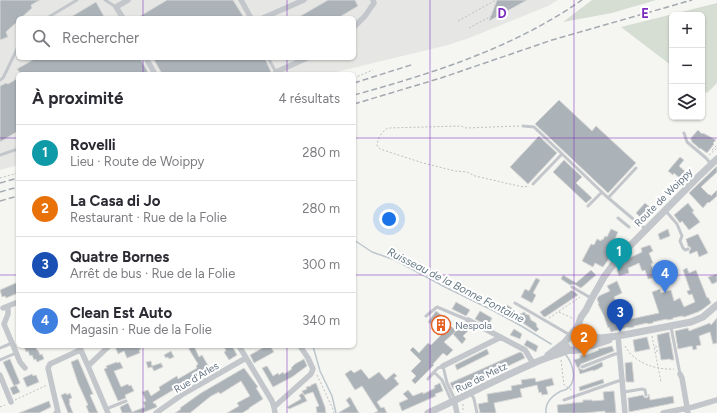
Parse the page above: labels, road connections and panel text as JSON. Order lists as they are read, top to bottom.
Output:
{
  "streets": {
    "street": ["Route de Woippy", "Rue d'Arles", "Rue de Metz"]
  },
  "crossings": [
    ["Route de Woippy", "Rue de Metz"]
  ],
  "water": ["Ruisseau de la Bonne Fontaine"],
  "places": {
    "building": ["Nespola"]
  },
  "page": {
    "map_buttons": ["+", "−"],
    "search": "Rechercher",
    "heading": ["À proximité", "4 résultats"],
    "list": [
      {
        "mark": "1",
        "name": "Rovelli",
        "note": "Lieu · Route de Woippy",
        "value": "280 m"
      },
      {
        "mark": "2",
        "name": "La Casa di Jo",
        "note": "Restaurant · Rue de la Folie",
        "value": "280 m"
      },
      {
        "mark": "3",
        "name": "Quatre Bornes",
        "note": "Arrêt de bus · Rue de la Folie",
        "value": "300 m"
      },
      {
        "mark": "4",
        "name": "Clean Est Auto",
        "note": "Magasin · Rue de la Folie",
        "value": "340 m"
      }
    ],
    "pins": [
      "1",
      "4",
      "3",
      "2"
    ]
  },
  "grid": {
    "columns": ["D", "E"]
  }
}
